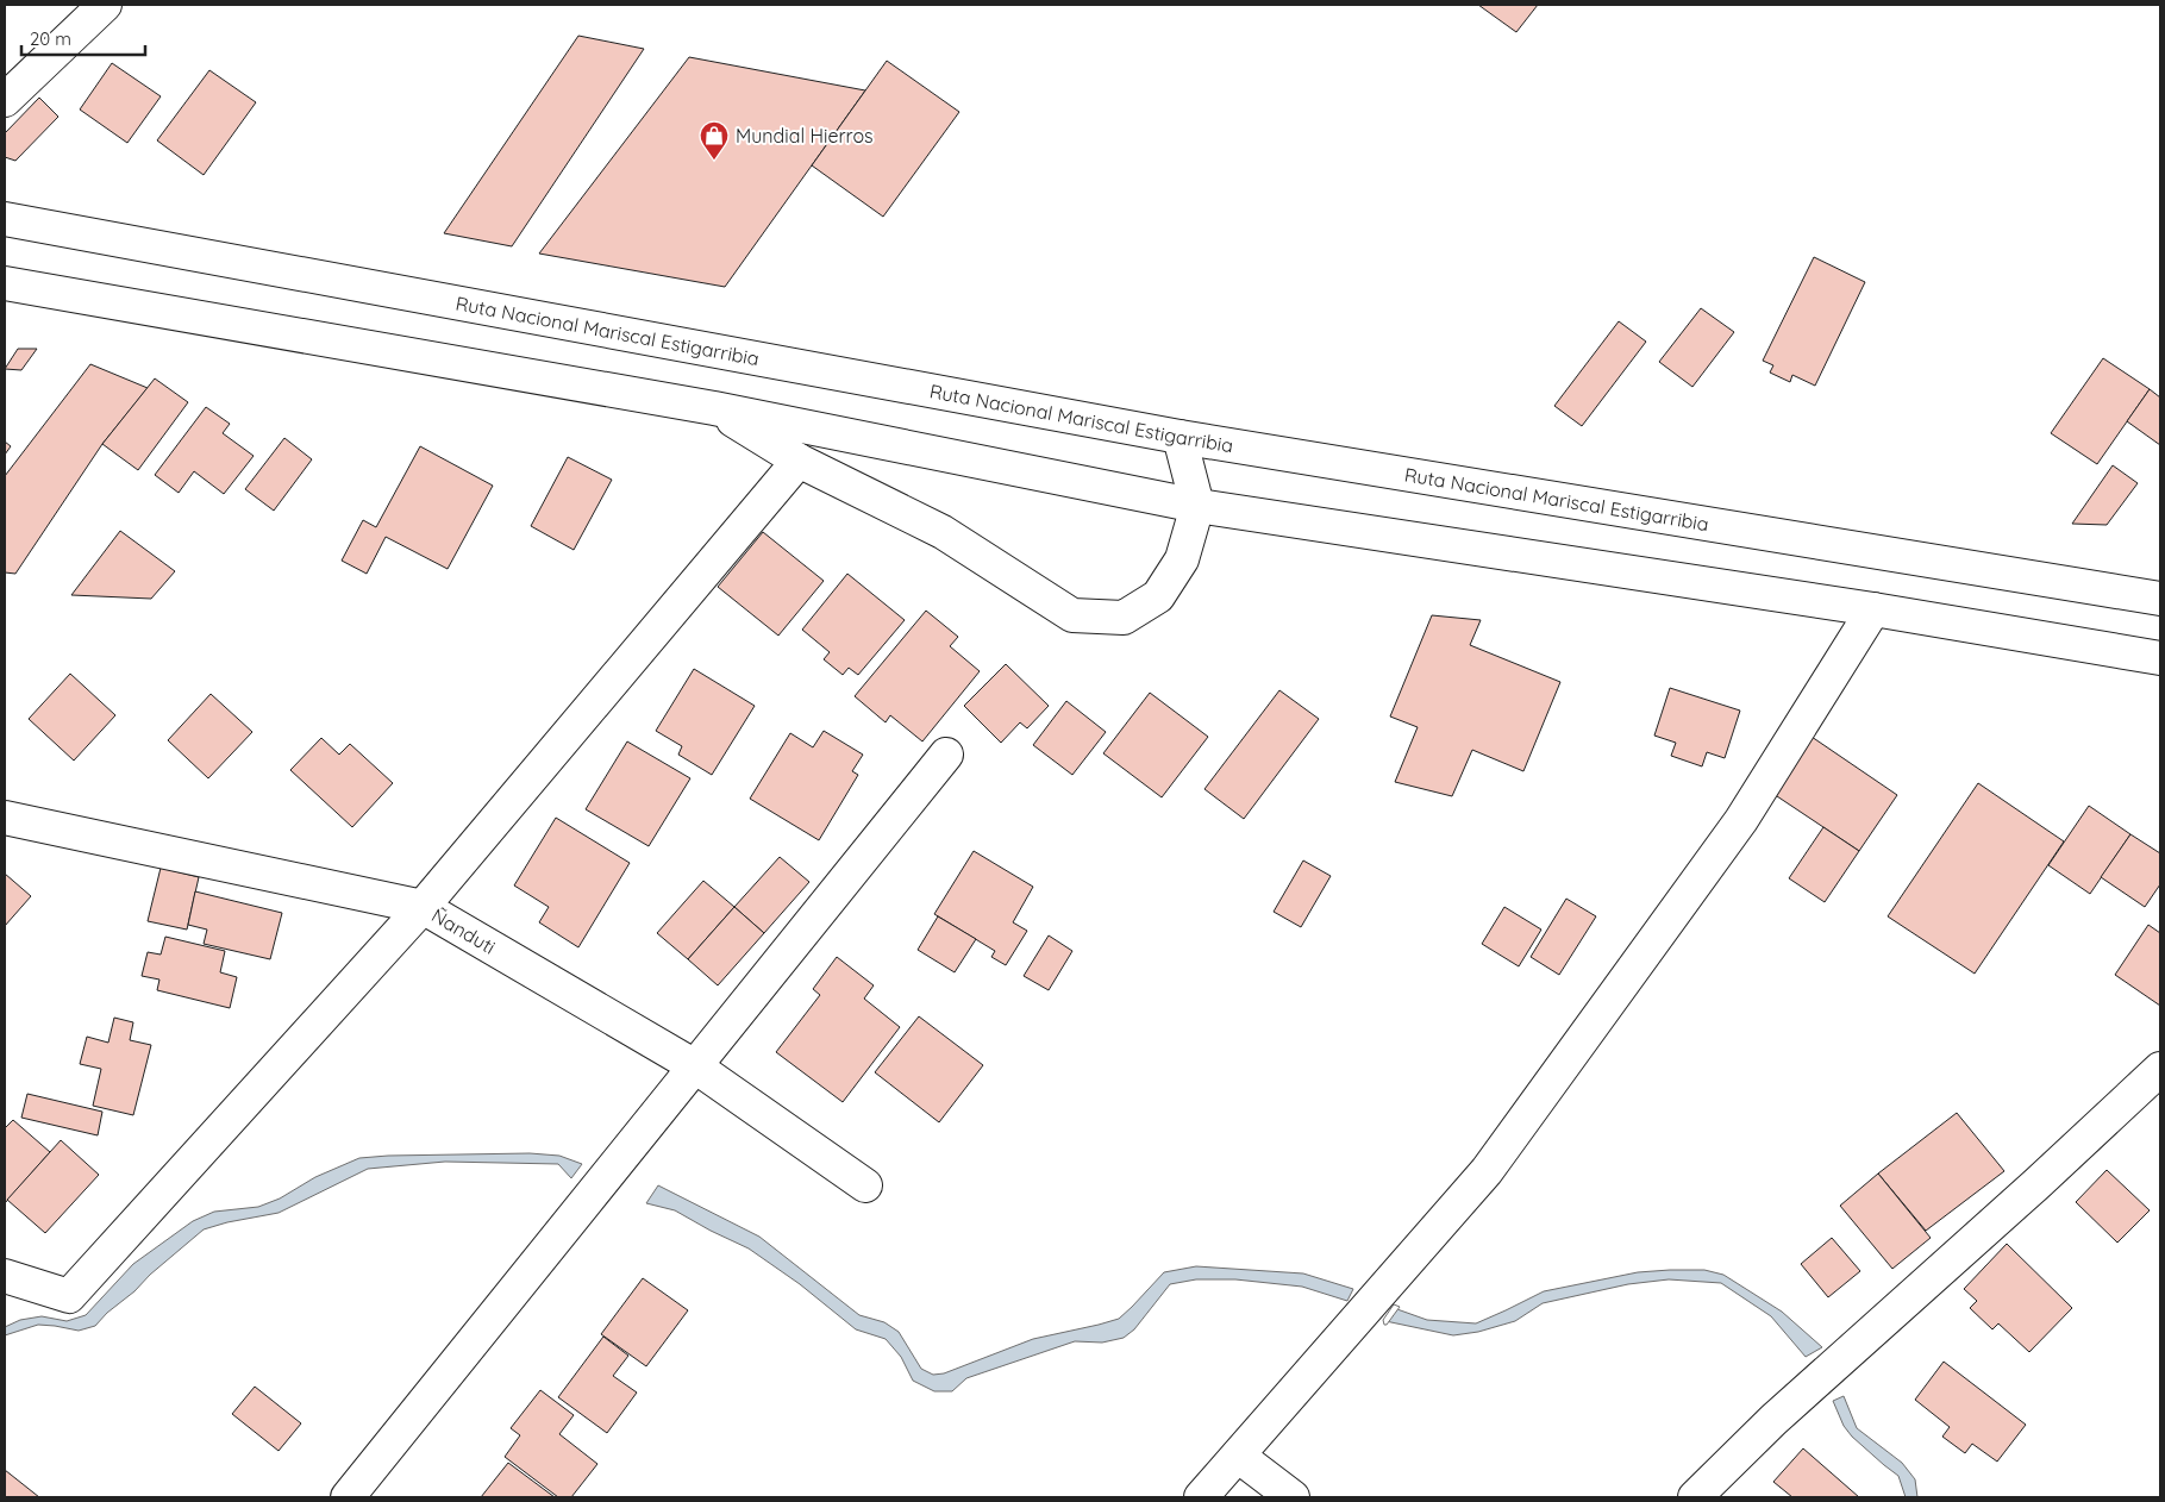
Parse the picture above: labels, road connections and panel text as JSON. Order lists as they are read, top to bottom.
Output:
{
  "streets": {
    "main road": ["Ruta Nacional Mariscal Estigarribia", "Ñanduti"]
  },
  "places": {
    "shop": ["Mundial Hierros"]
  },
  "scale_bar": "20 m"
}
